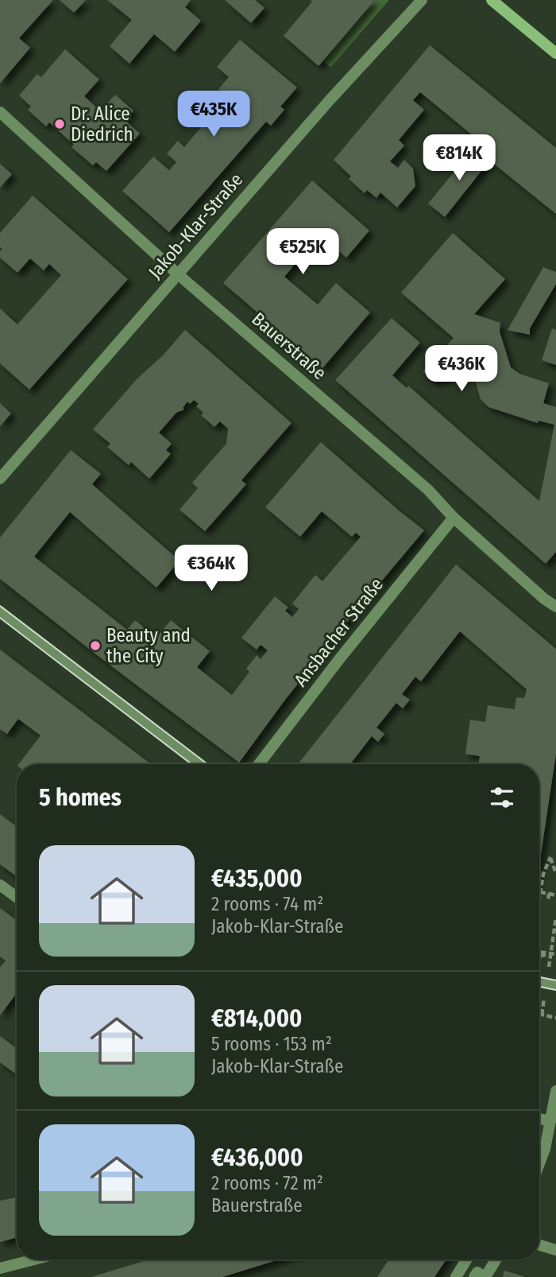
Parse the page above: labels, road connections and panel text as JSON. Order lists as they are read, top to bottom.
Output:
{
  "streets": {
    "street": ["Jakob-Klar-Straße", "Bauerstraße", "Ansbacher Straße"]
  },
  "crossings": [
    ["Jakob-Klar-Straße", "Bauerstraße"],
    ["Bauerstraße", "Ansbacher Straße"]
  ],
  "places": ["Dr. Alice Diedrich", "Beauty and the City"],
  "page": {
    "price": [
      "€435K",
      "€814K",
      "€525K",
      "€436K",
      "€364K"
    ],
    "heading": "5 homes",
    "list": [
      {
        "name": "€435,000",
        "note": "2 rooms · 74 m² · Jakob-Klar-Straße"
      },
      {
        "name": "€814,000",
        "note": "5 rooms · 153 m² · Jakob-Klar-Straße"
      },
      {
        "name": "€436,000",
        "note": "2 rooms · 72 m² · Bauerstraße"
      }
    ]
  }
}
